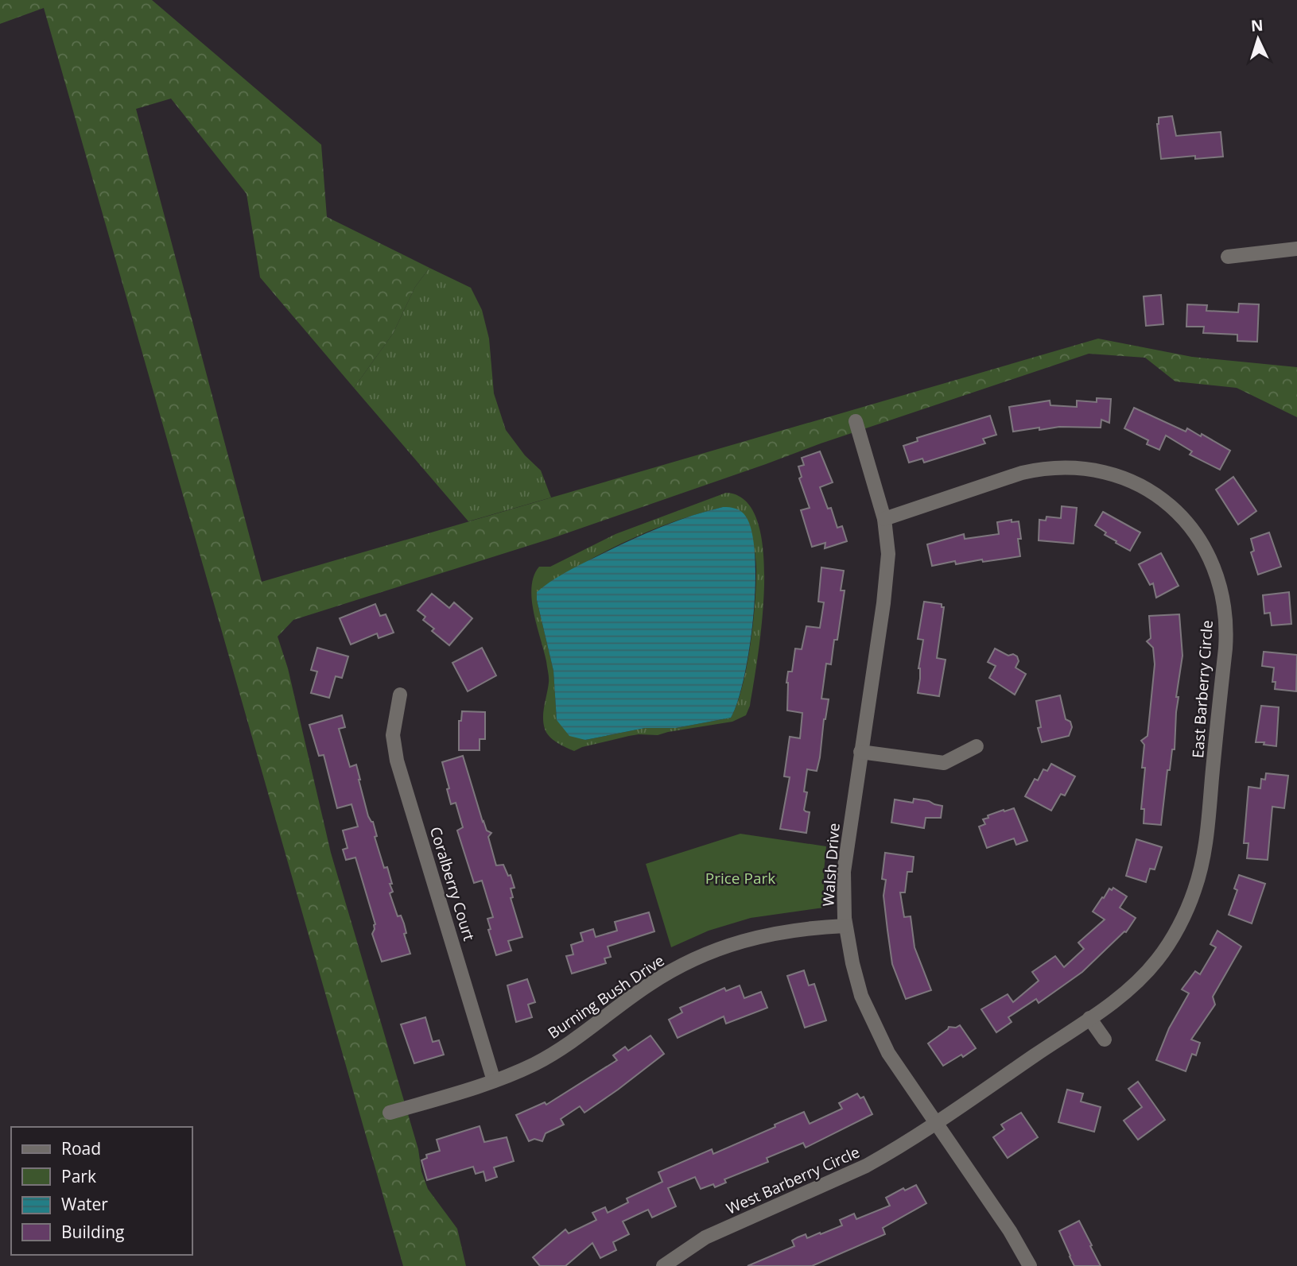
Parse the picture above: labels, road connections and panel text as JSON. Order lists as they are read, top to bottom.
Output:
{
  "streets": {
    "street": [
      "East Barberry Circle",
      "Walsh Drive",
      "Coralberry Court",
      "Burning Bush Drive",
      "West Barberry Circle"
    ]
  },
  "crossings": [
    ["East Barberry Circle", "Walsh Drive"],
    ["East Barberry Circle", "West Barberry Circle"],
    ["Walsh Drive", "Burning Bush Drive"],
    ["Walsh Drive", "West Barberry Circle"],
    ["Coralberry Court", "Burning Bush Drive"]
  ],
  "parks": ["Price Park"],
  "legend": [
    "Road",
    "Park",
    "Water",
    "Building"
  ],
  "north": "top"
}
